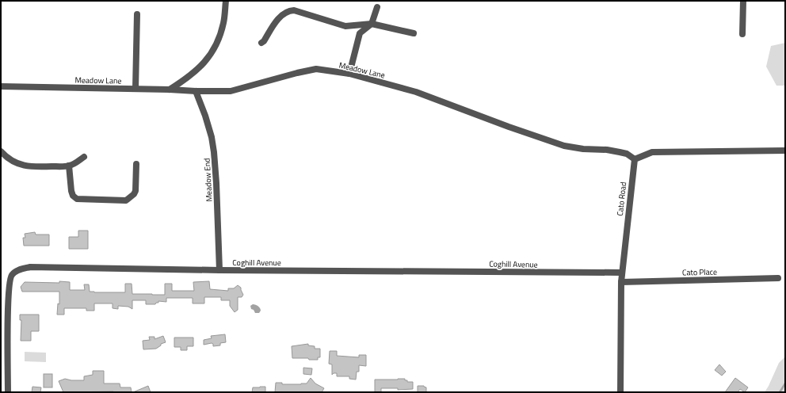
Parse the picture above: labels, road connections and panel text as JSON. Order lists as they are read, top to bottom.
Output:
{
  "streets": {
    "street": [
      "Meadow Lane",
      "Meadow End",
      "Cato Road",
      "Coghill Avenue",
      "Cato Place"
    ]
  },
  "crossings": [
    ["Meadow Lane", "Meadow End"],
    ["Meadow Lane", "Cato Road"],
    ["Meadow End", "Coghill Avenue"],
    ["Cato Road", "Coghill Avenue"],
    ["Cato Road", "Cato Place"]
  ]
}
